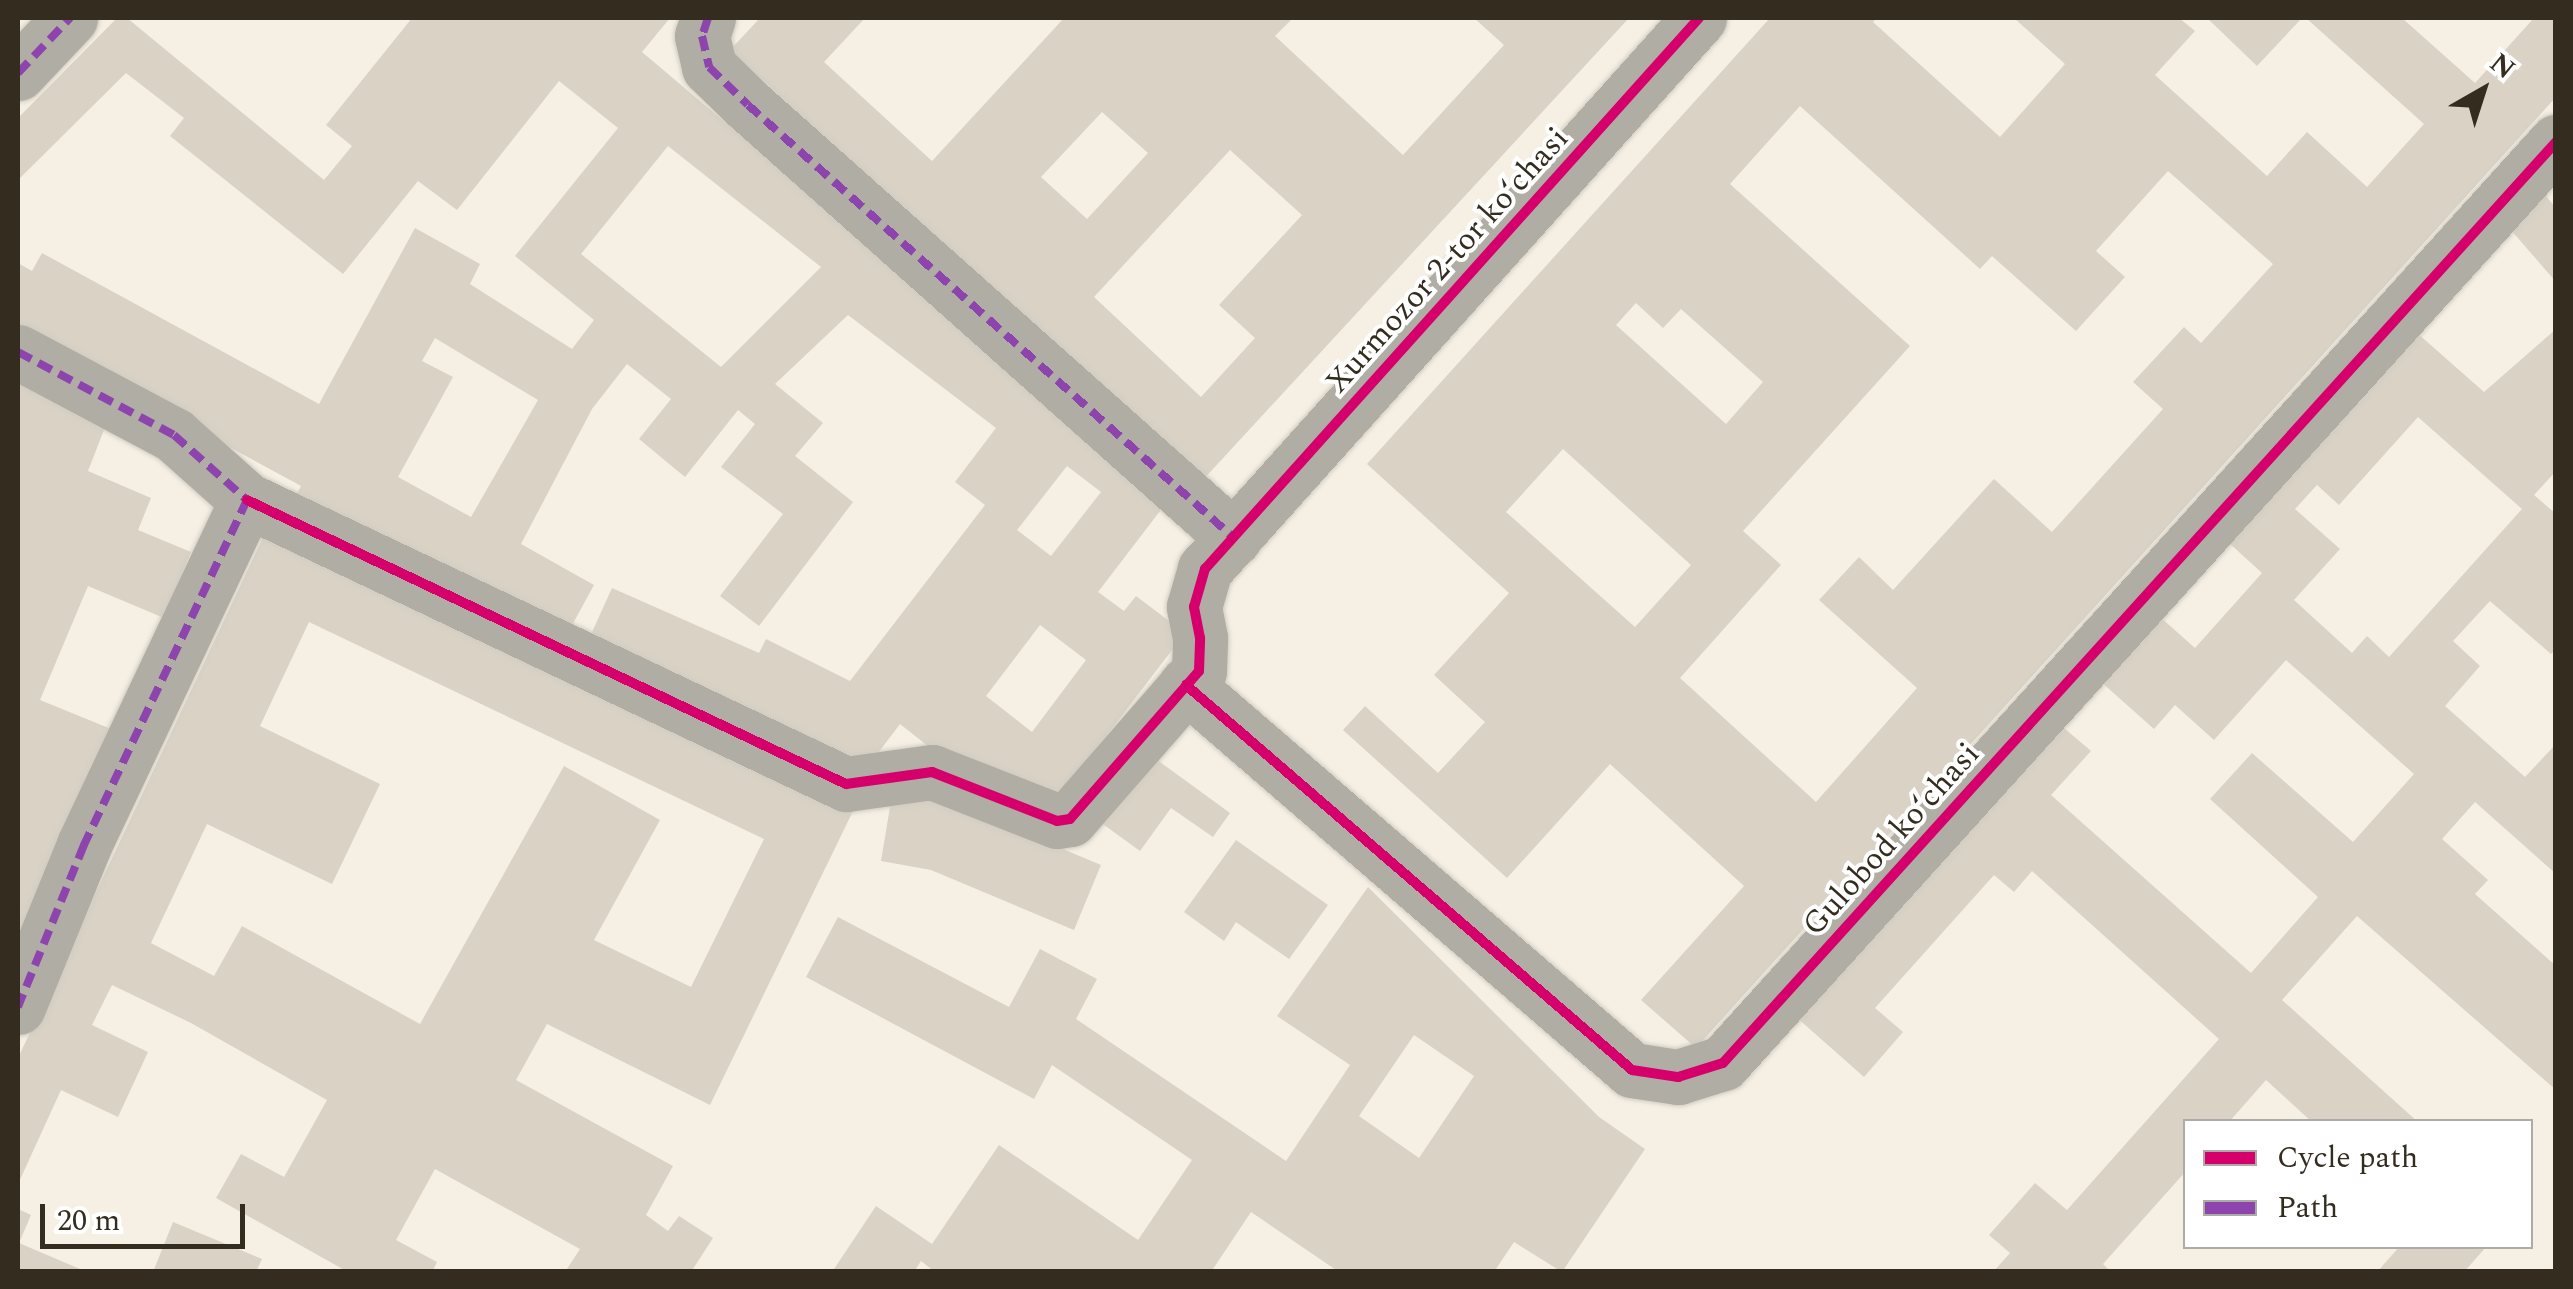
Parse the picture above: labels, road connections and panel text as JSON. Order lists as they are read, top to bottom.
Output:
{
  "streets": {
    "street": ["Xurmozor 2-tor koʻchasi", "Gulobod koʻchasi"]
  },
  "crossings": [
    ["Xurmozor 2-tor koʻchasi", "Gulobod koʻchasi"]
  ],
  "legend": ["Cycle path", "Path"],
  "scale_bar": "20 m",
  "north": "top right"
}
